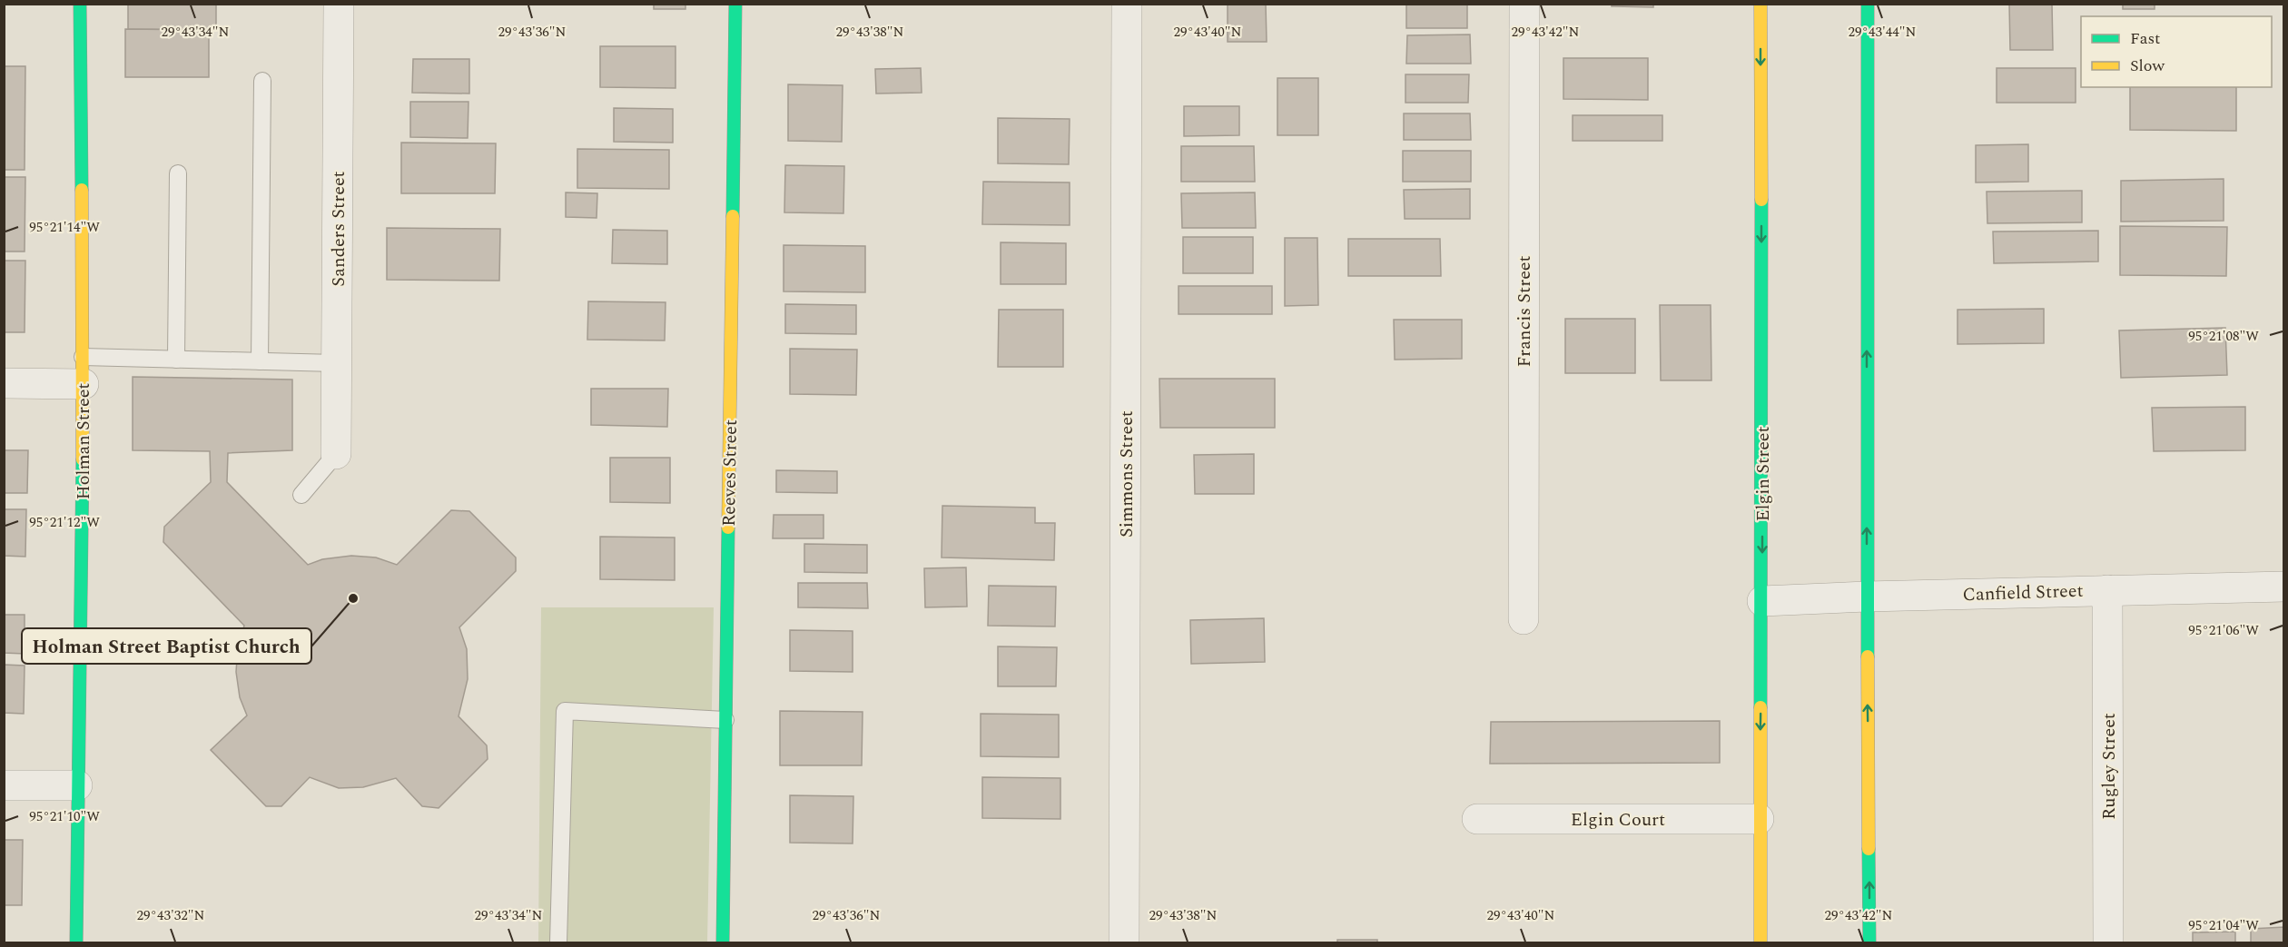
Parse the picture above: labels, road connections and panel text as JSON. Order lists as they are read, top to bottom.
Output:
{
  "streets": {
    "main road": ["Holman Street", "Reeves Street", "Elgin Street"],
    "street": [
      "Sanders Street",
      "Francis Street",
      "Simmons Street",
      "Canfield Street",
      "Rugley Street",
      "Elgin Court"
    ]
  },
  "crossings": [
    ["Elgin Street", "Canfield Street"],
    ["Elgin Street", "Elgin Court"],
    ["Canfield Street", "Rugley Street"]
  ],
  "places": ["Holman Street Baptist Church"],
  "legend": ["Fast", "Slow"],
  "coordinates": [
    "29°43'34\"N",
    "29°43'36\"N",
    "29°43'38\"N",
    "29°43'40\"N",
    "29°43'42\"N",
    "29°43'44\"N",
    "95°21'14\"W",
    "95°21'08\"W",
    "95°21'12\"W",
    "95°21'06\"W",
    "95°21'10\"W",
    "29°43'32\"N",
    "95°21'04\"W"
  ]
}
